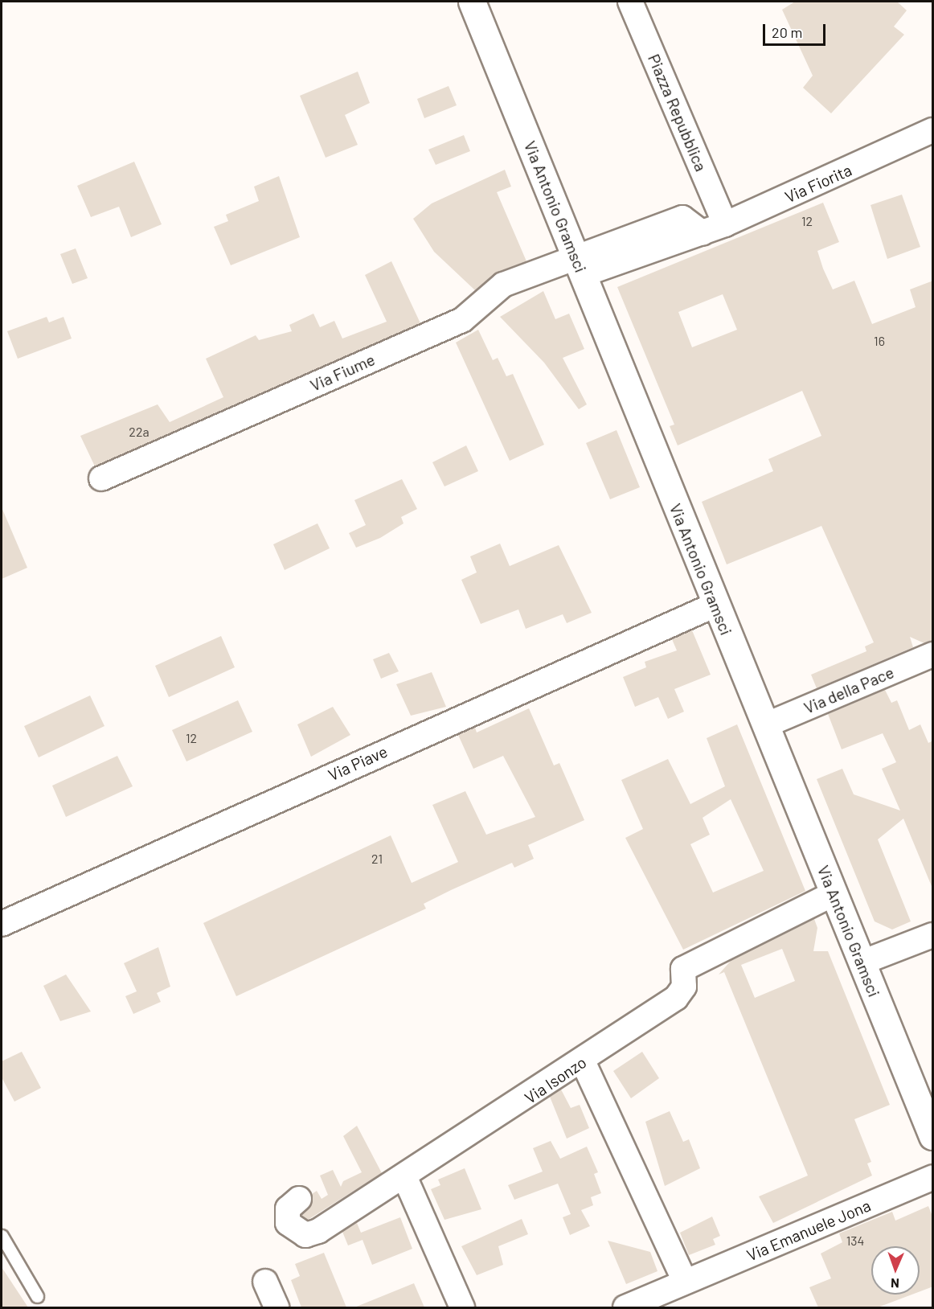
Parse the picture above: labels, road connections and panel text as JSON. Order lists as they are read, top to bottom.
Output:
{
  "streets": {
    "main road": ["Via Antonio Gramsci"],
    "street": [
      "Piazza Repubblica",
      "Via Fiorita",
      "Via Fiume",
      "Via della Pace",
      "Via Piave",
      "Via Isonzo",
      "Via Emanuele Jona"
    ]
  },
  "crossings": [
    ["Piazza Repubblica", "Via Fiorita"],
    ["Via Fiorita", "Via Antonio Gramsci"],
    ["Via Fiorita", "Via Fiume"],
    ["Via Antonio Gramsci", "Via Fiume"],
    ["Via Antonio Gramsci", "Via della Pace"],
    ["Via Antonio Gramsci", "Via Piave"],
    ["Via Antonio Gramsci", "Via Isonzo"]
  ],
  "house_numbers": [
    "12",
    "16",
    "22a",
    "12",
    "21",
    "134"
  ],
  "scale_bar": "20 m",
  "north": "bottom"
}
